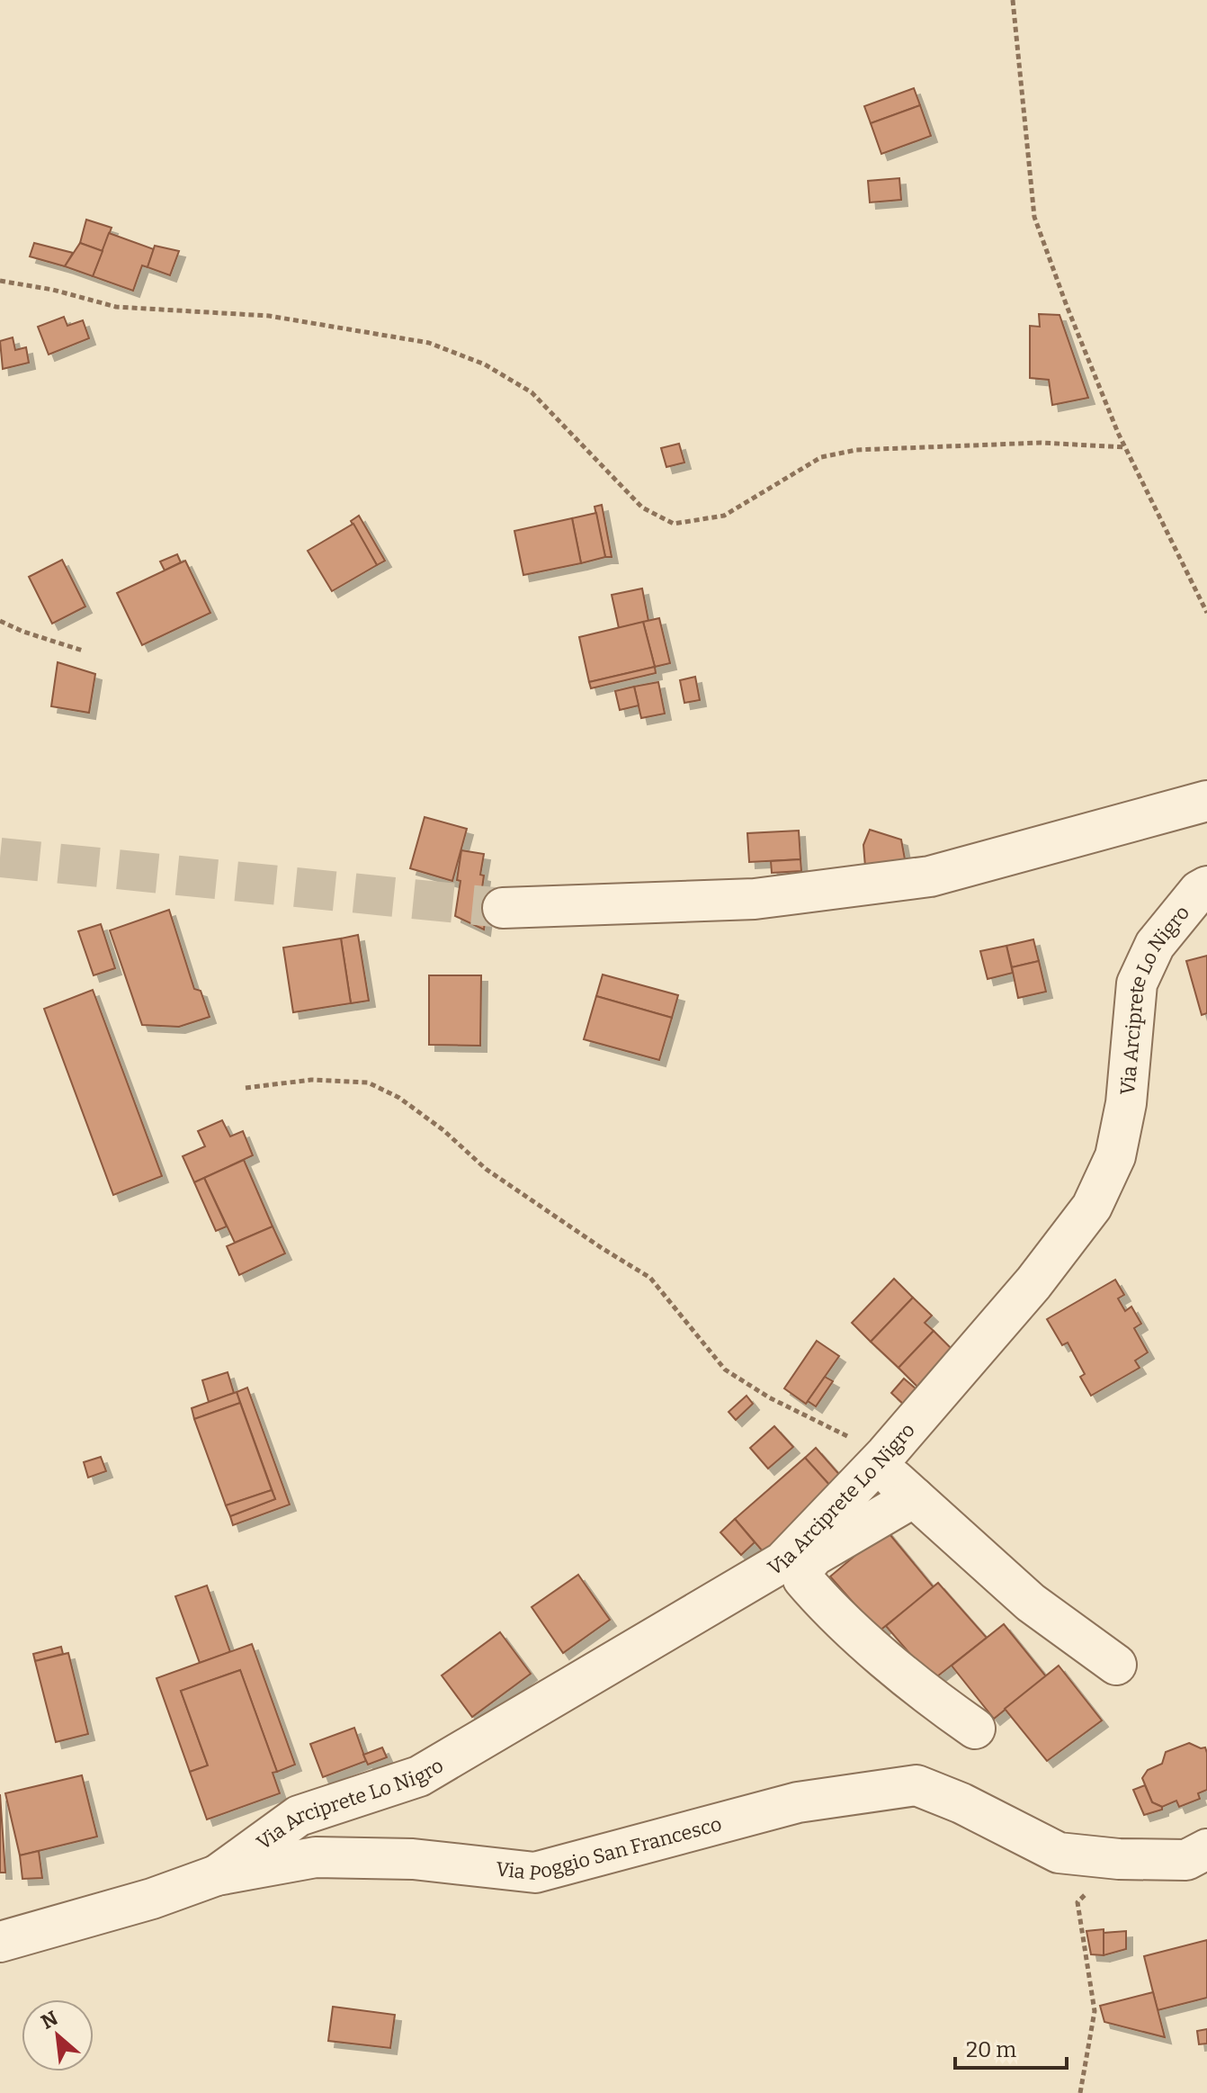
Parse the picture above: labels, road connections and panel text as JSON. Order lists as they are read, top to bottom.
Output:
{
  "streets": {
    "street": ["Via Arciprete Lo Nigro", "Via Poggio San Francesco"]
  },
  "crossings": [
    ["Via Arciprete Lo Nigro", "Via Poggio San Francesco"]
  ],
  "scale_bar": "20 m",
  "north": "top left"
}
